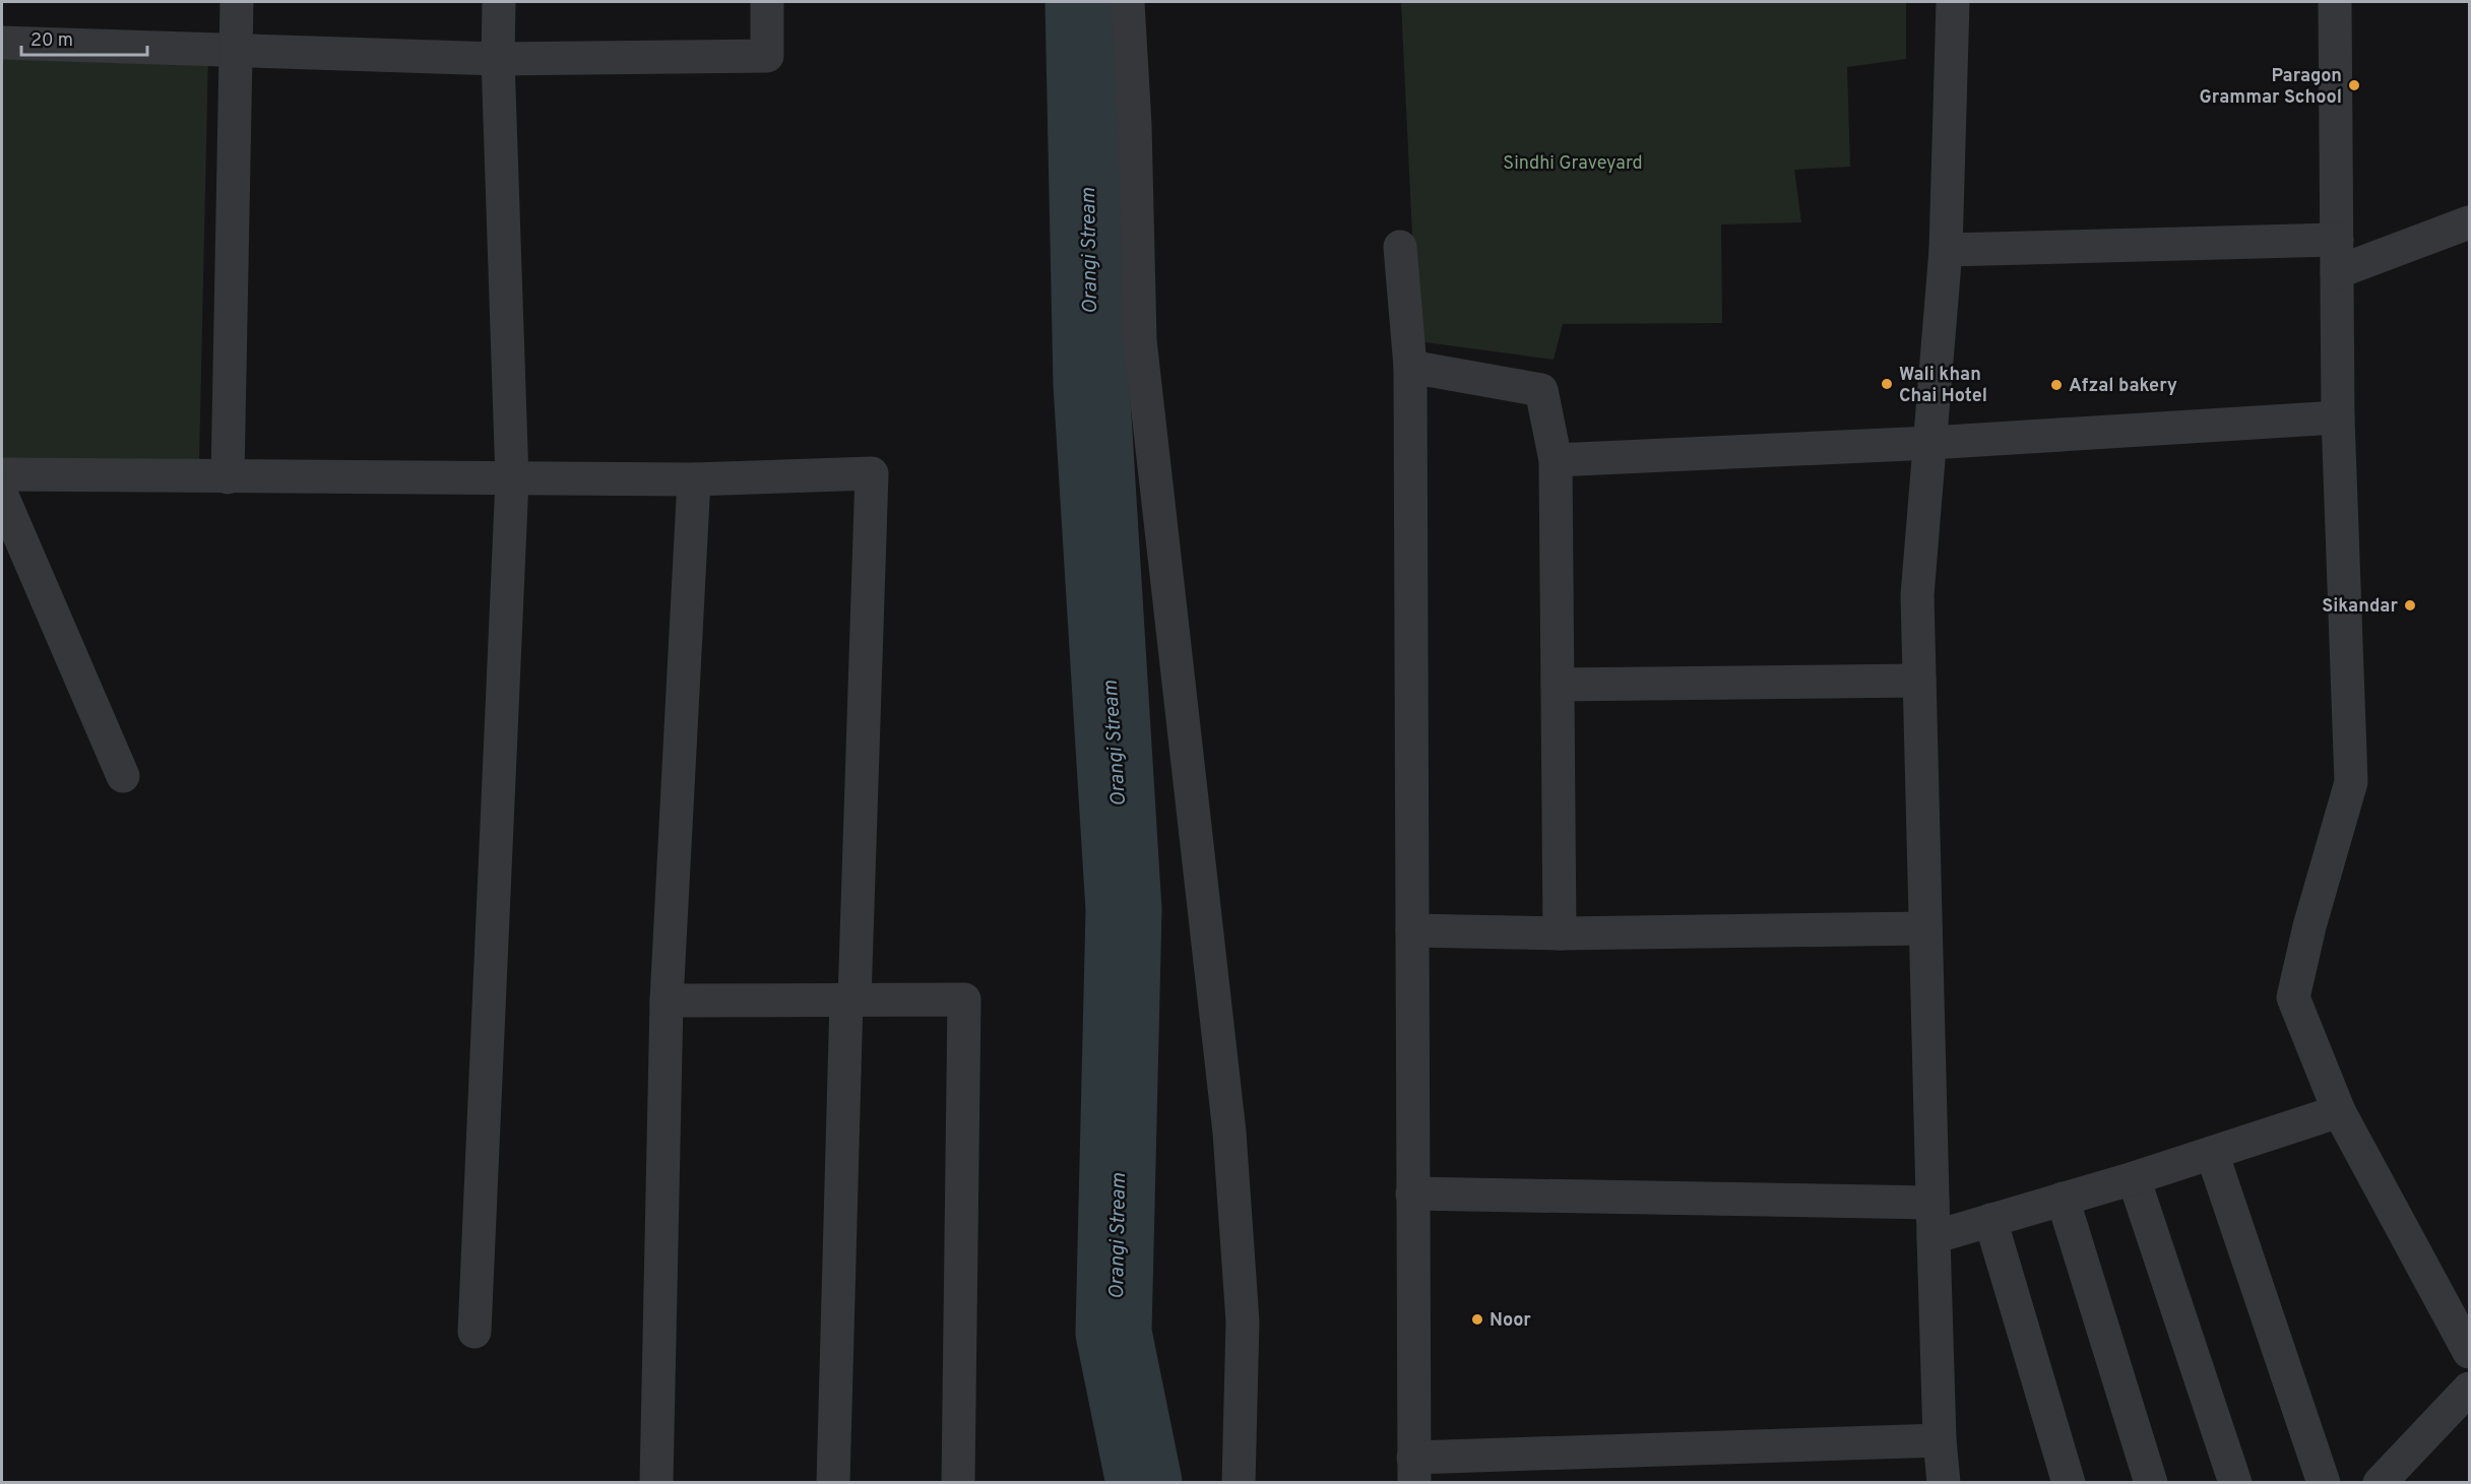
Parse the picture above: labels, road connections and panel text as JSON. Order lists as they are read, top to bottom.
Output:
{
  "water": ["Orangi Stream"],
  "parks": ["Sindhi Graveyard"],
  "places": [
    "Paragon Grammar School",
    "Wali khan Chai Hotel",
    "Afzal bakery",
    "Sikandar",
    "Noor"
  ],
  "scale_bar": "20 m"
}
